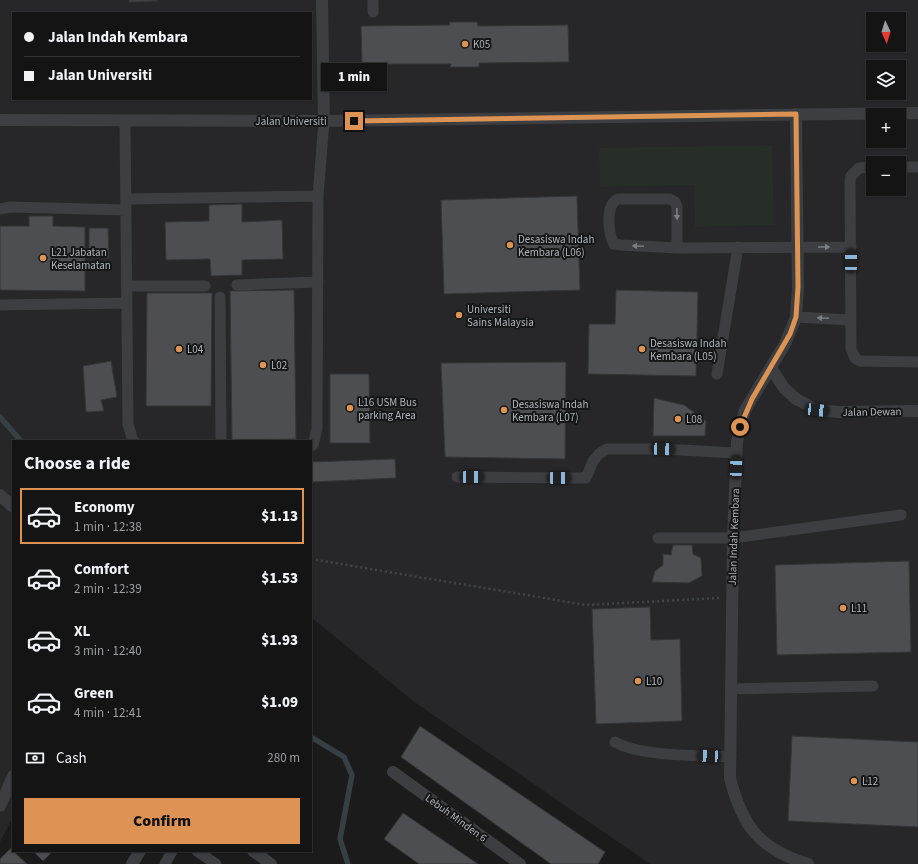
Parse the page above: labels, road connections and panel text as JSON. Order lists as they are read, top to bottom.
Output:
{
  "streets": {
    "street": [
      "Jalan Universiti",
      "Jalan Dewan",
      "Jalan Indah Kembara",
      "Lebuh Minden 6"
    ]
  },
  "crossings": [
    ["Jalan Universiti", "Jalan Indah Kembara"],
    ["Jalan Dewan", "Jalan Indah Kembara"]
  ],
  "places": [
    "K05",
    "Desasiswa Indah Kembara (L06)",
    "L21 Jabatan Keselamatan",
    "Universiti Sains Malaysia",
    "L04",
    "Desasiswa Indah Kembara (L05)",
    "L02",
    "L16 USM Bus parking Area",
    "Desasiswa Indah Kembara (L07)",
    "L08",
    "L11",
    "L10",
    "L12"
  ],
  "north": "bottom",
  "page": {
    "map_buttons": ["+", "−"],
    "banner": ["Jalan Indah Kembara", "Jalan Universiti"],
    "bubble": "1 min",
    "heading": "Choose a ride",
    "list": [
      {
        "name": "Economy",
        "note": "1 min · 12:38",
        "value": "$1.13"
      },
      {
        "name": "Comfort",
        "note": "2 min · 12:39",
        "value": "$1.53"
      },
      {
        "name": "XL",
        "note": "3 min · 12:40",
        "value": "$1.93"
      },
      {
        "name": "Green",
        "note": "4 min · 12:41",
        "value": "$1.09"
      }
    ],
    "pay": ["Cash", "280 m"],
    "buttons": "Confirm"
  }
}
